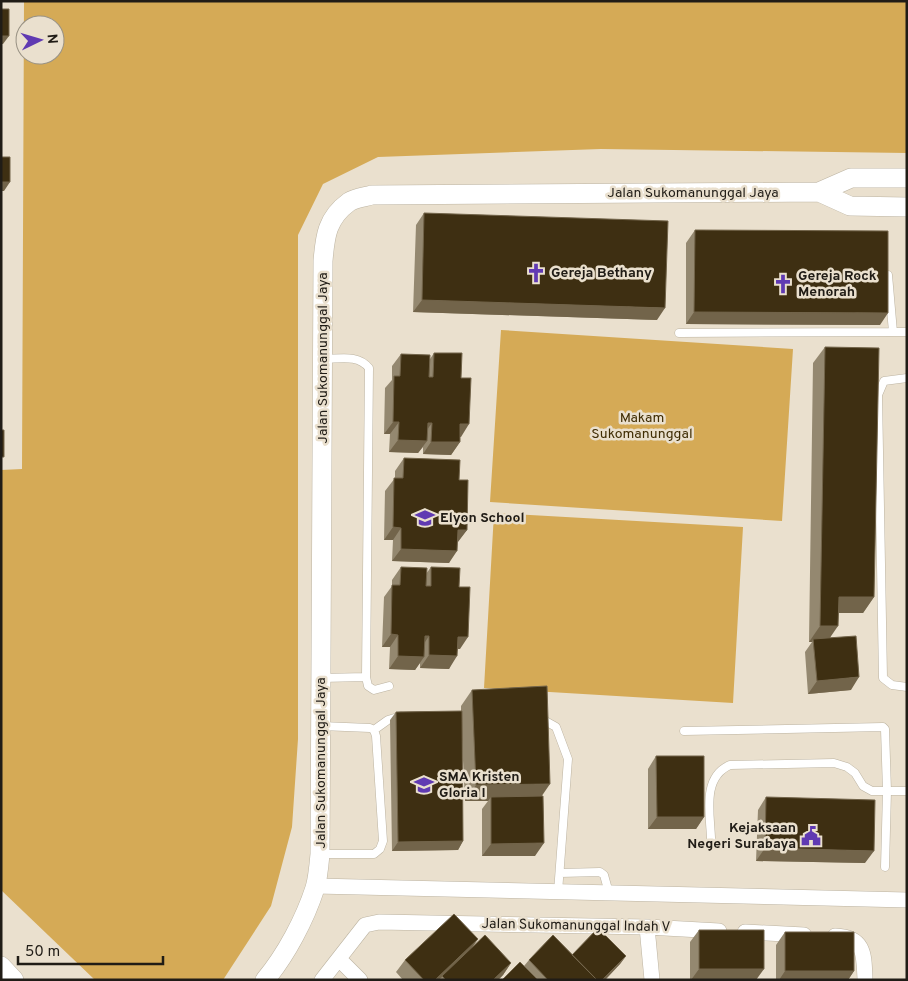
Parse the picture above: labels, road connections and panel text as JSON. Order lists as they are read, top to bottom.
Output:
{
  "streets": {
    "street": ["Jalan Sukomanunggal Jaya", "Jalan Sukomanunggal Indah V"]
  },
  "parks": ["Makam Sukomanunggal"],
  "places": {
    "church": ["Gereja Bethany", "Gereja Rock Menorah"],
    "school or university": ["Elyon School", "SMA Kristen Gloria I"],
    "public building": ["Kejaksaan Negeri Surabaya"]
  },
  "scale_bar": "50 m",
  "north": "right"
}
